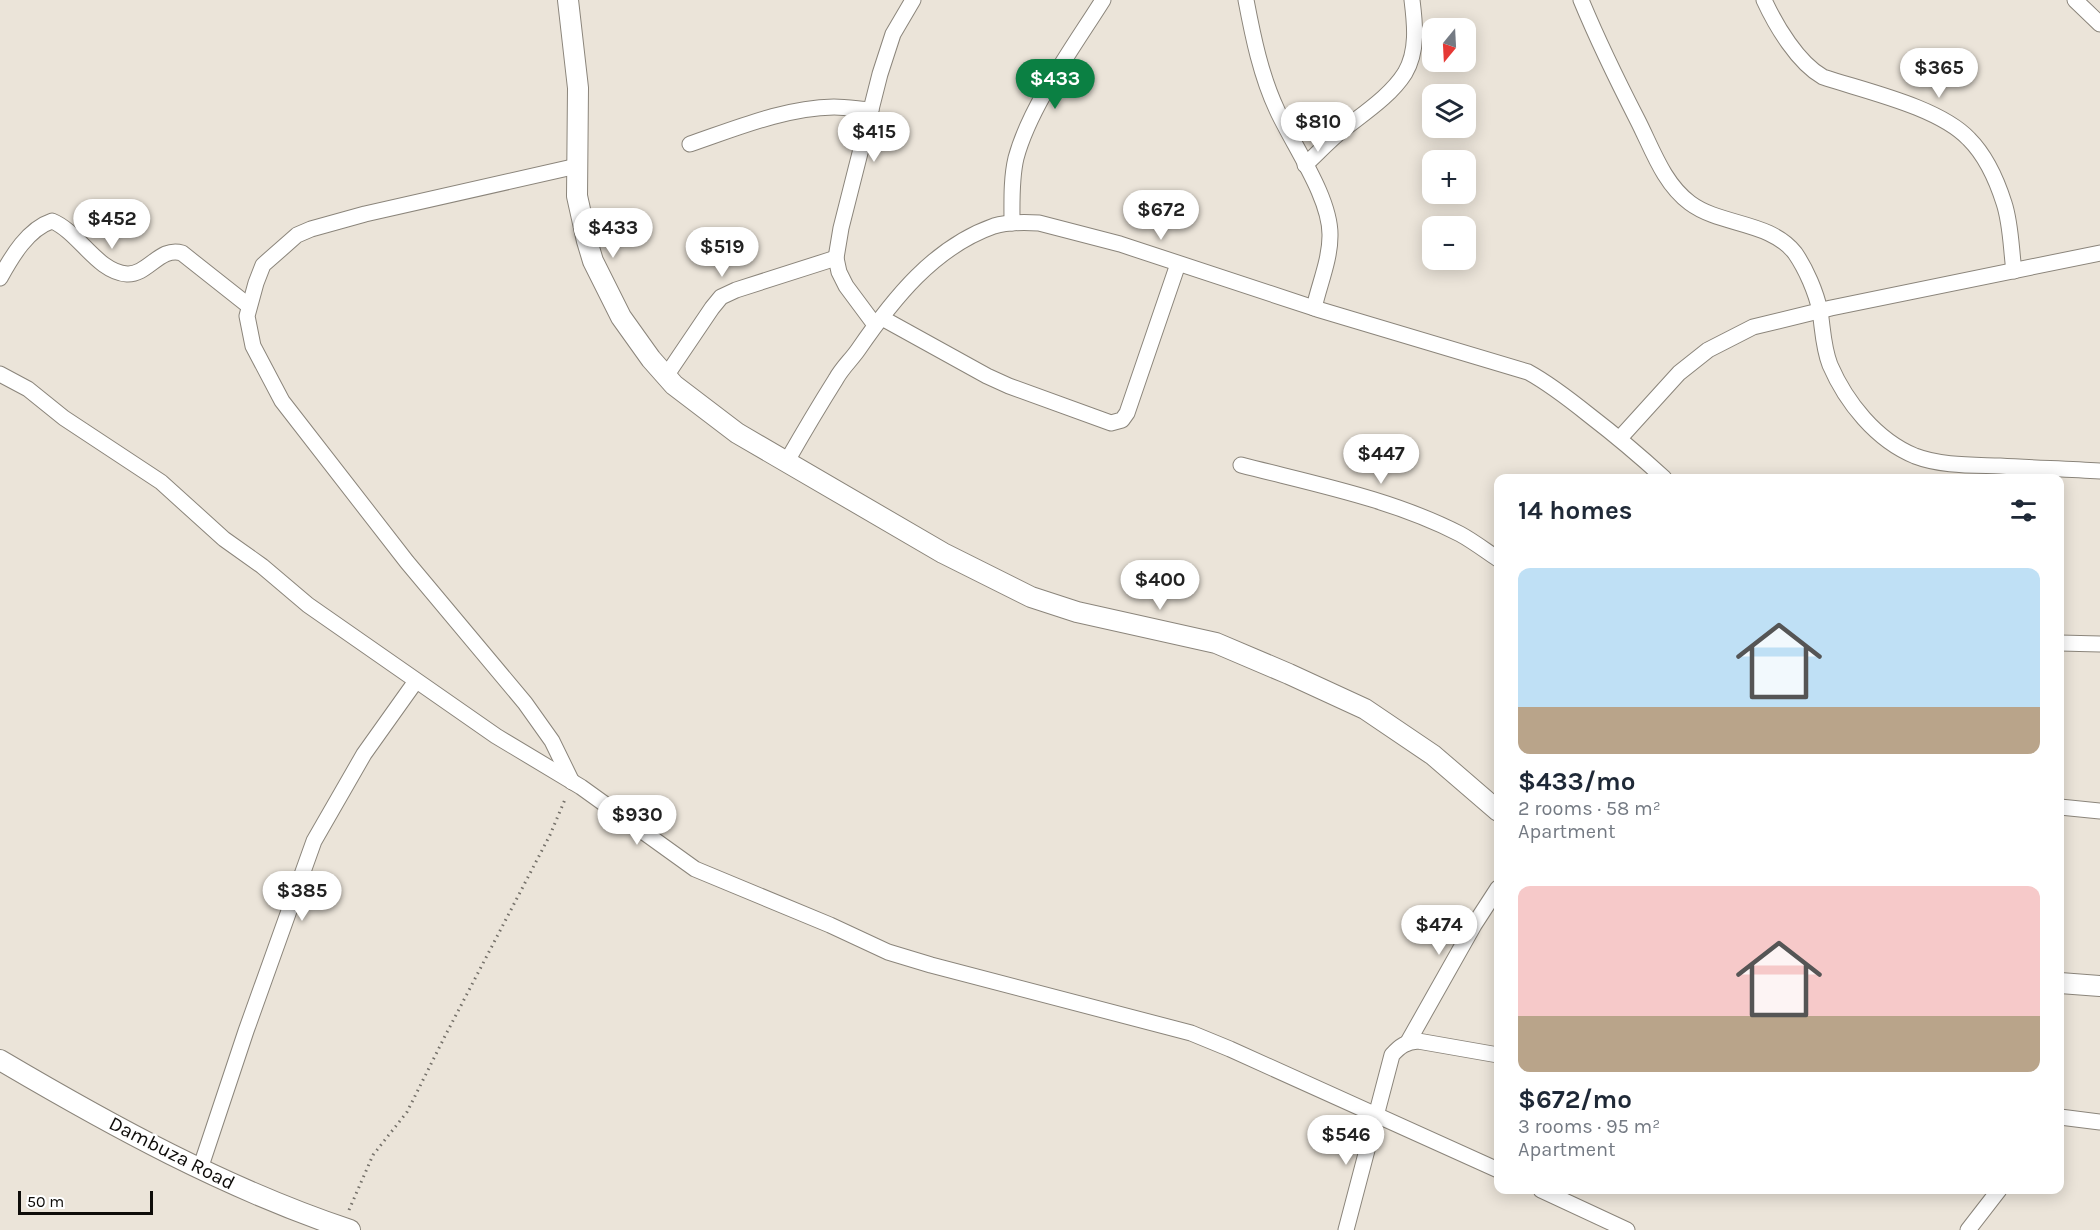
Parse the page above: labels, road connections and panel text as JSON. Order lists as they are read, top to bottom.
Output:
{
  "streets": {
    "street": ["Dambuza Road"]
  },
  "scale_bar": "50 m",
  "north": "bottom",
  "page": {
    "map_buttons": ["+", "−"],
    "price": [
      "$365",
      "$433",
      "$810",
      "$415",
      "$672",
      "$452",
      "$433",
      "$519",
      "$447",
      "$400",
      "$930",
      "$385",
      "$474",
      "$546"
    ],
    "heading": "14 homes",
    "list": [
      {
        "name": "$433/mo",
        "note": "2 rooms · 58 m² · Apartment"
      },
      {
        "name": "$672/mo",
        "note": "3 rooms · 95 m² · Apartment"
      }
    ],
    "scale": "50 m"
  }
}
